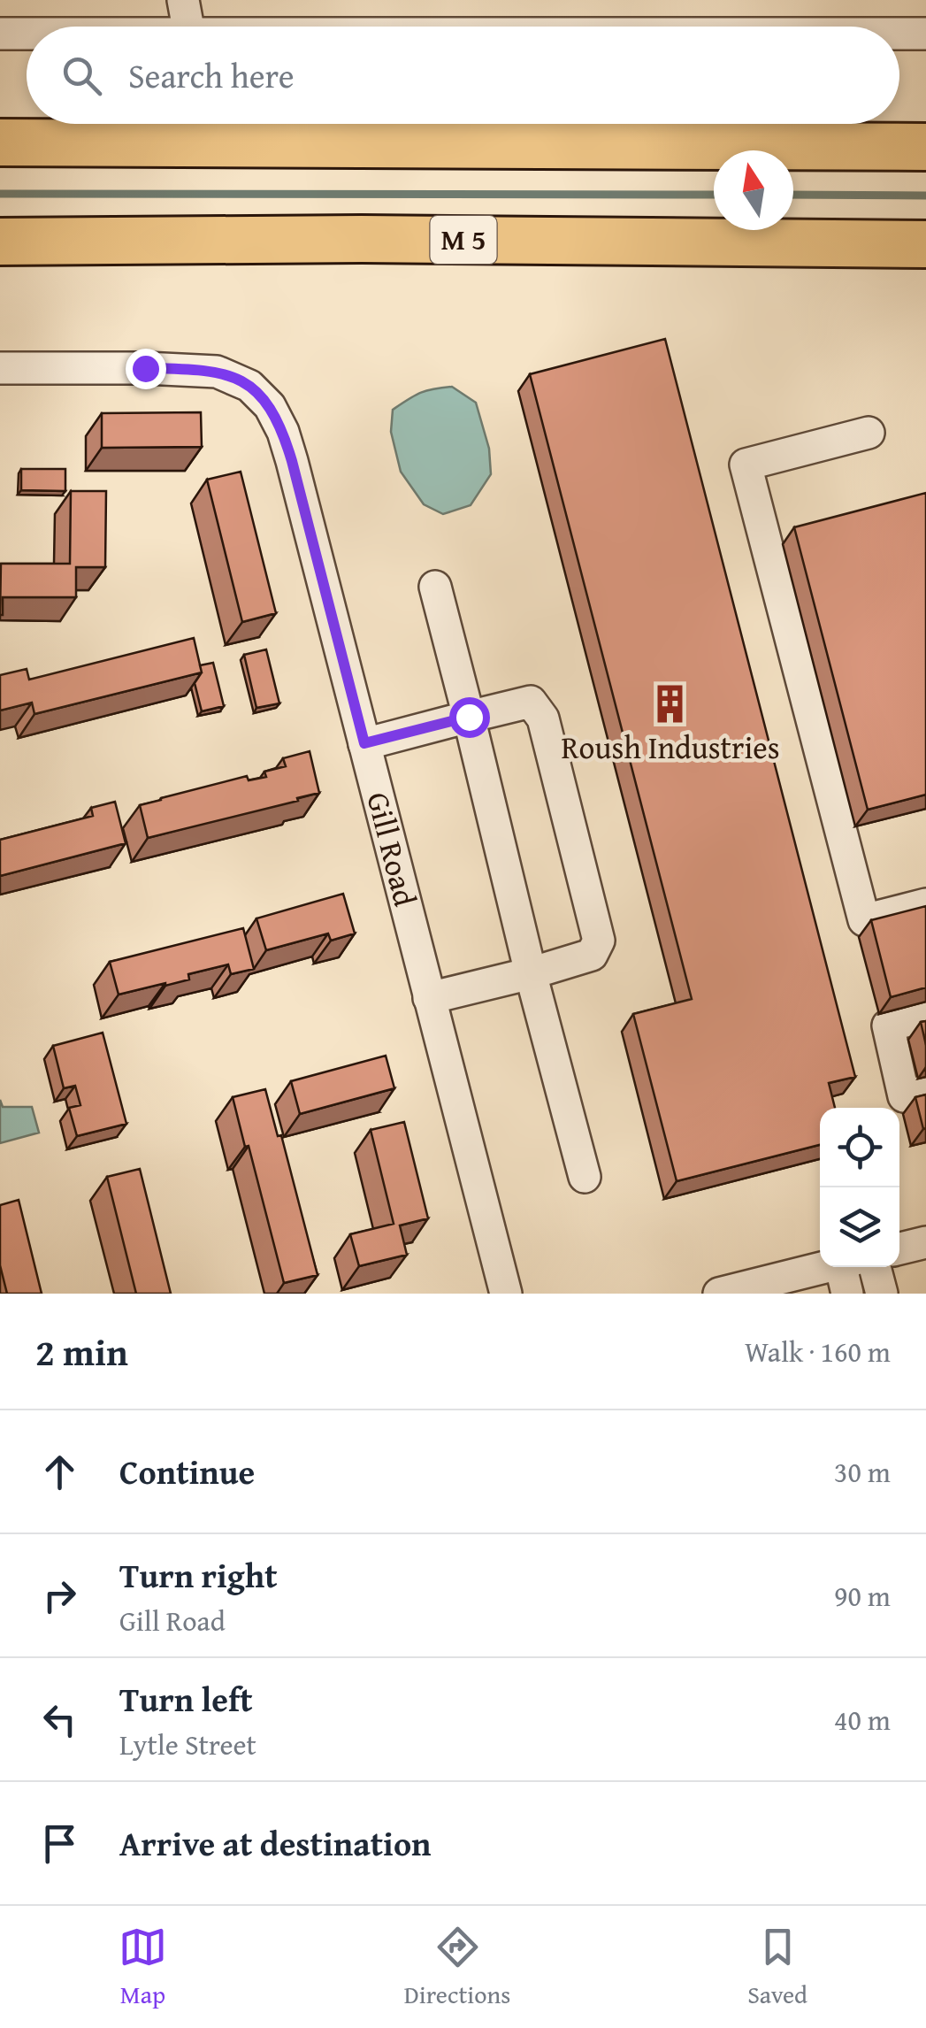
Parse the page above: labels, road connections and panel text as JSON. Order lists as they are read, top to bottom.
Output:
{
  "streets": {
    "highway": ["M 5"],
    "street": ["Gill Road"]
  },
  "places": {
    "building": ["Roush Industries"]
  },
  "north": "top",
  "page": {
    "search": "Search here",
    "heading": ["2 min", "Walk · 160 m"],
    "list": [
      ["Continue", "30 m"],
      ["Turn right", "Gill Road", "90 m"],
      ["Turn left", "Lytle Street", "40 m"],
      "Arrive at destination"
    ],
    "nav": ["Map", "Directions", "Saved"]
  }
}
